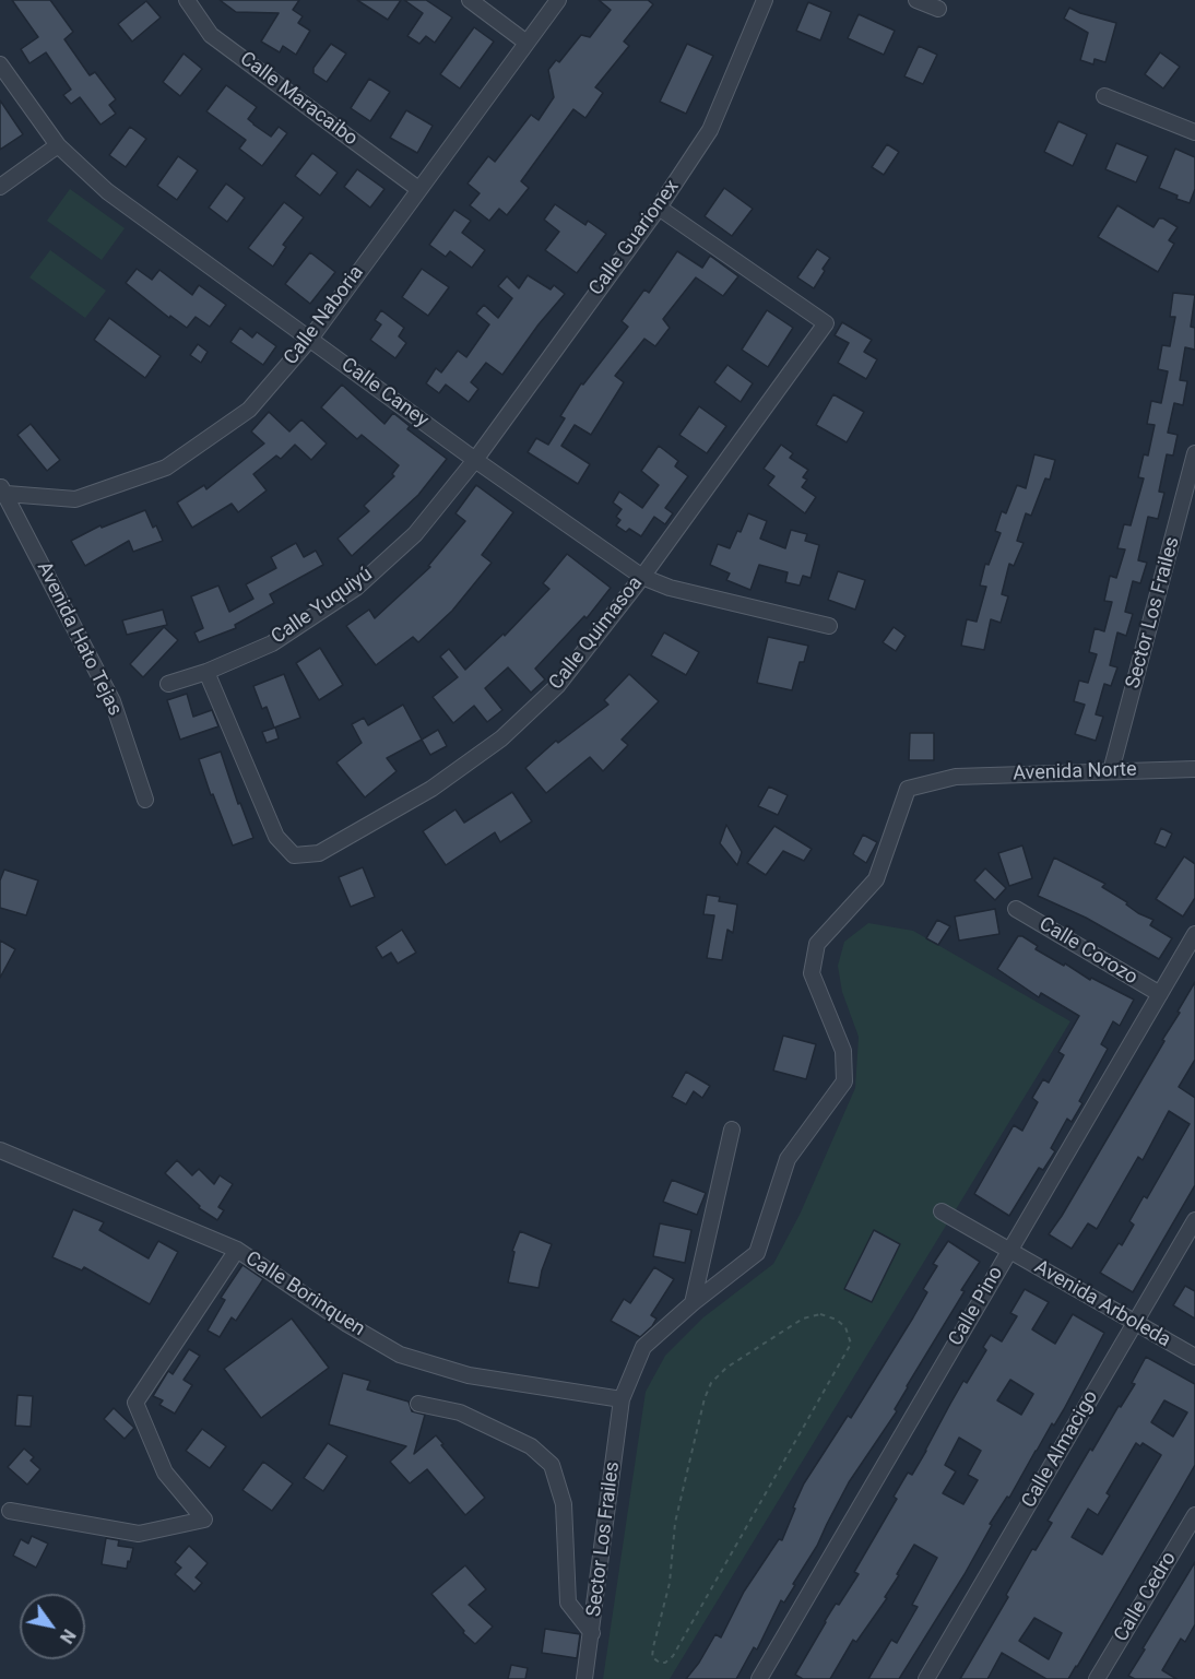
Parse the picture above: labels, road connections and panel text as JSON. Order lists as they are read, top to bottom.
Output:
{
  "streets": {
    "street": [
      "Calle Maracaibo",
      "Calle Guarionex",
      "Calle Naboria",
      "Calle Caney",
      "Calle Yuquiyú",
      "Sector Los Frailes",
      "Calle Quimasoa",
      "Avenida Hato Tejas",
      "Avenida Norte",
      "Calle Corozo",
      "Calle Borinquen",
      "Avenida Arboleda",
      "Calle Pino",
      "Calle Almacigo",
      "Calle Cedro"
    ]
  },
  "crossings": [
    ["Calle Maracaibo", "Calle Naboria"],
    ["Calle Guarionex", "Calle Caney"],
    ["Calle Guarionex", "Calle Yuquiyú"],
    ["Calle Guarionex", "Calle Quimasoa"],
    ["Calle Naboria", "Calle Caney"],
    ["Calle Naboria", "Avenida Hato Tejas"],
    ["Calle Caney", "Calle Yuquiyú"],
    ["Calle Caney", "Calle Quimasoa"],
    ["Calle Yuquiyú", "Calle Quimasoa"],
    ["Sector Los Frailes", "Avenida Norte"],
    ["Sector Los Frailes", "Calle Borinquen"],
    ["Calle Corozo", "Calle Pino"],
    ["Avenida Arboleda", "Calle Pino"],
    ["Avenida Arboleda", "Calle Almacigo"]
  ],
  "north": "bottom right"
}
